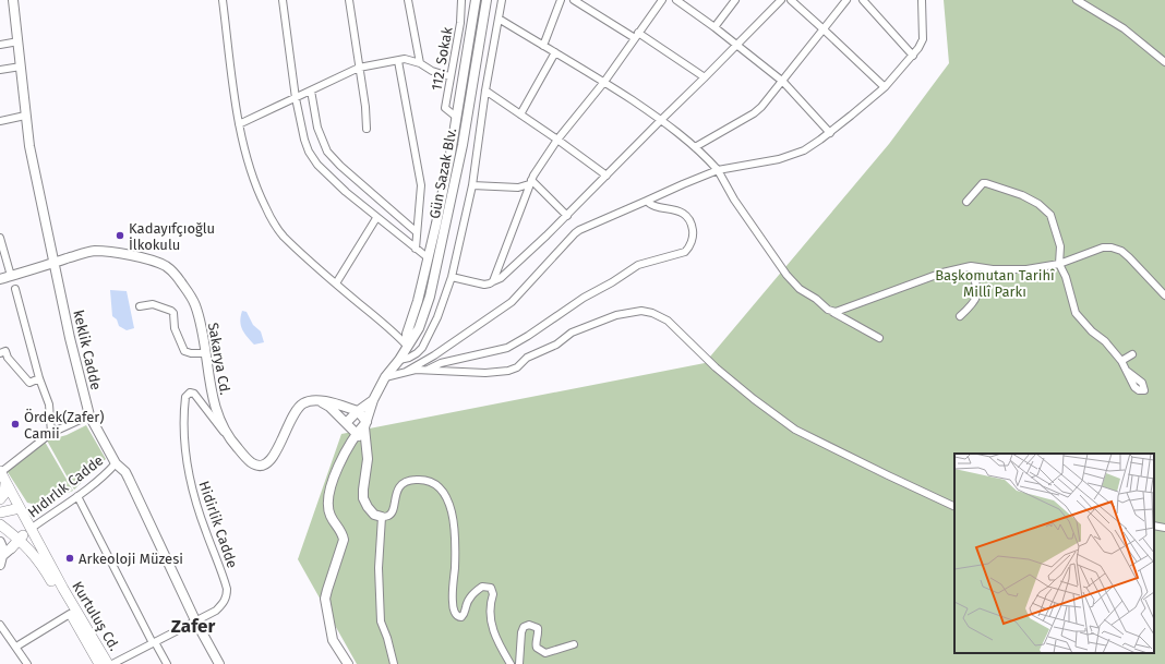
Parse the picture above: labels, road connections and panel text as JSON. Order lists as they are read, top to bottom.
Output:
{
  "streets": {
    "main road": [
      "Gün Sazak Blv.",
      "keklik Cadde",
      "Sakarya Cd.",
      "Kurtuluş Cd."
    ],
    "street": ["112. Sokak", "Hıdırlık Cadde", "Hidirlik Cadde"]
  },
  "crossings": [
    ["112. Sokak", "Gün Sazak Blv."],
    ["keklik Cadde", "Sakarya Cd."],
    ["keklik Cadde", "Hıdırlık Cadde"],
    ["keklik Cadde", "Hidirlik Cadde"],
    ["Sakarya Cd.", "Hidirlik Cadde"],
    ["Hıdırlık Cadde", "Kurtuluş Cd."]
  ],
  "districts": ["Zafer"],
  "parks": ["Başkomutan Tarihî Millî Parkı"],
  "places": ["Kadayıfçıoğlu İlkokulu", "Ördek(Zafer) Camii", "Arkeoloji Müzesi"]
}
